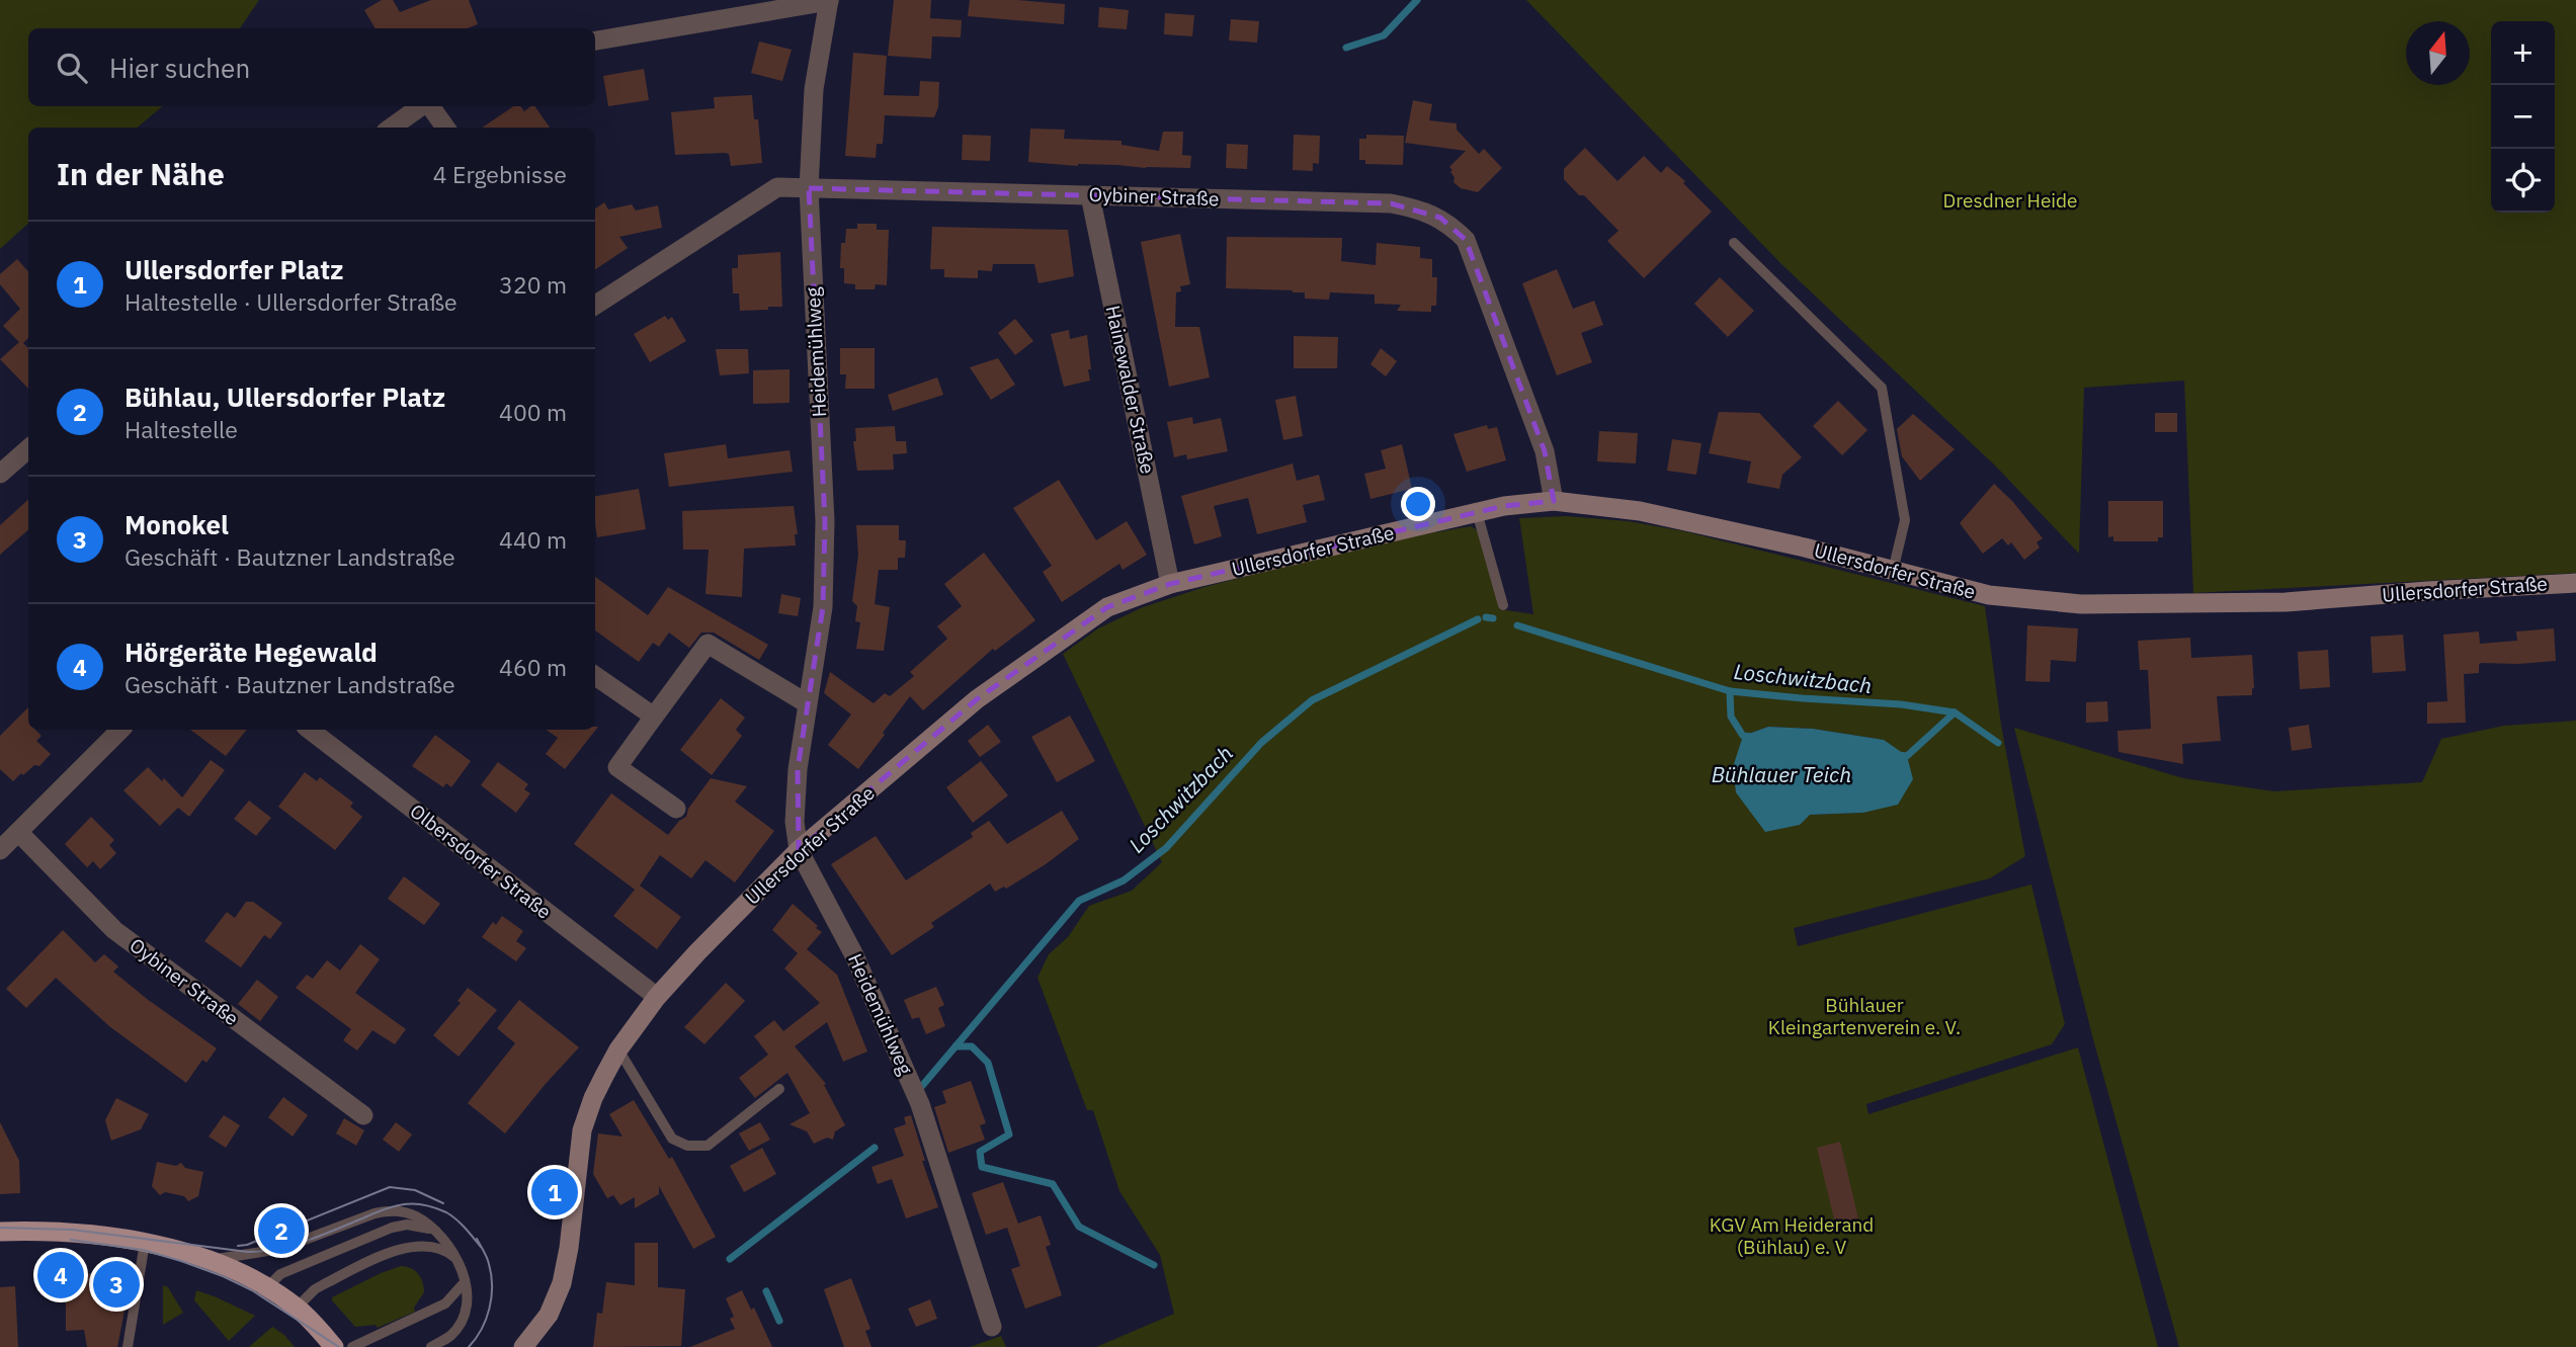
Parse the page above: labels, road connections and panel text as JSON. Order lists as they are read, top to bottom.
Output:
{
  "streets": {
    "main road": ["Ullersdorfer Straße"],
    "street": [
      "Oybiner Straße",
      "Heidemühlweg",
      "Hainewalder Straße",
      "Olbersdorfer Straße"
    ]
  },
  "crossings": [
    ["Oybiner Straße", "Heidemühlweg"],
    ["Oybiner Straße", "Hainewalder Straße"],
    ["Oybiner Straße", "Ullersdorfer Straße"],
    ["Heidemühlweg", "Ullersdorfer Straße"],
    ["Hainewalder Straße", "Ullersdorfer Straße"],
    ["Ullersdorfer Straße", "Olbersdorfer Straße"]
  ],
  "water": ["Loschwitzbach", "Bühlauer Teich"],
  "parks": ["Dresdner Heide", "Bühlauer Kleingartenverein e. V.", "KGV Am Heiderand (Bühlau) e. V"],
  "north": "top",
  "page": {
    "map_buttons": ["+", "−"],
    "search": "Hier suchen",
    "heading": ["In der Nähe", "4 Ergebnisse"],
    "list": [
      {
        "mark": "1",
        "name": "Ullersdorfer Platz",
        "note": "Haltestelle · Ullersdorfer Straße",
        "value": "320 m"
      },
      {
        "mark": "2",
        "name": "Bühlau, Ullersdorfer Platz",
        "note": "Haltestelle",
        "value": "400 m"
      },
      {
        "mark": "3",
        "name": "Monokel",
        "note": "Geschäft · Bautzner Landstraße",
        "value": "440 m"
      },
      {
        "mark": "4",
        "name": "Hörgeräte Hegewald",
        "note": "Geschäft · Bautzner Landstraße",
        "value": "460 m"
      }
    ],
    "pins": [
      "1",
      "2",
      "4",
      "3"
    ]
  }
}
